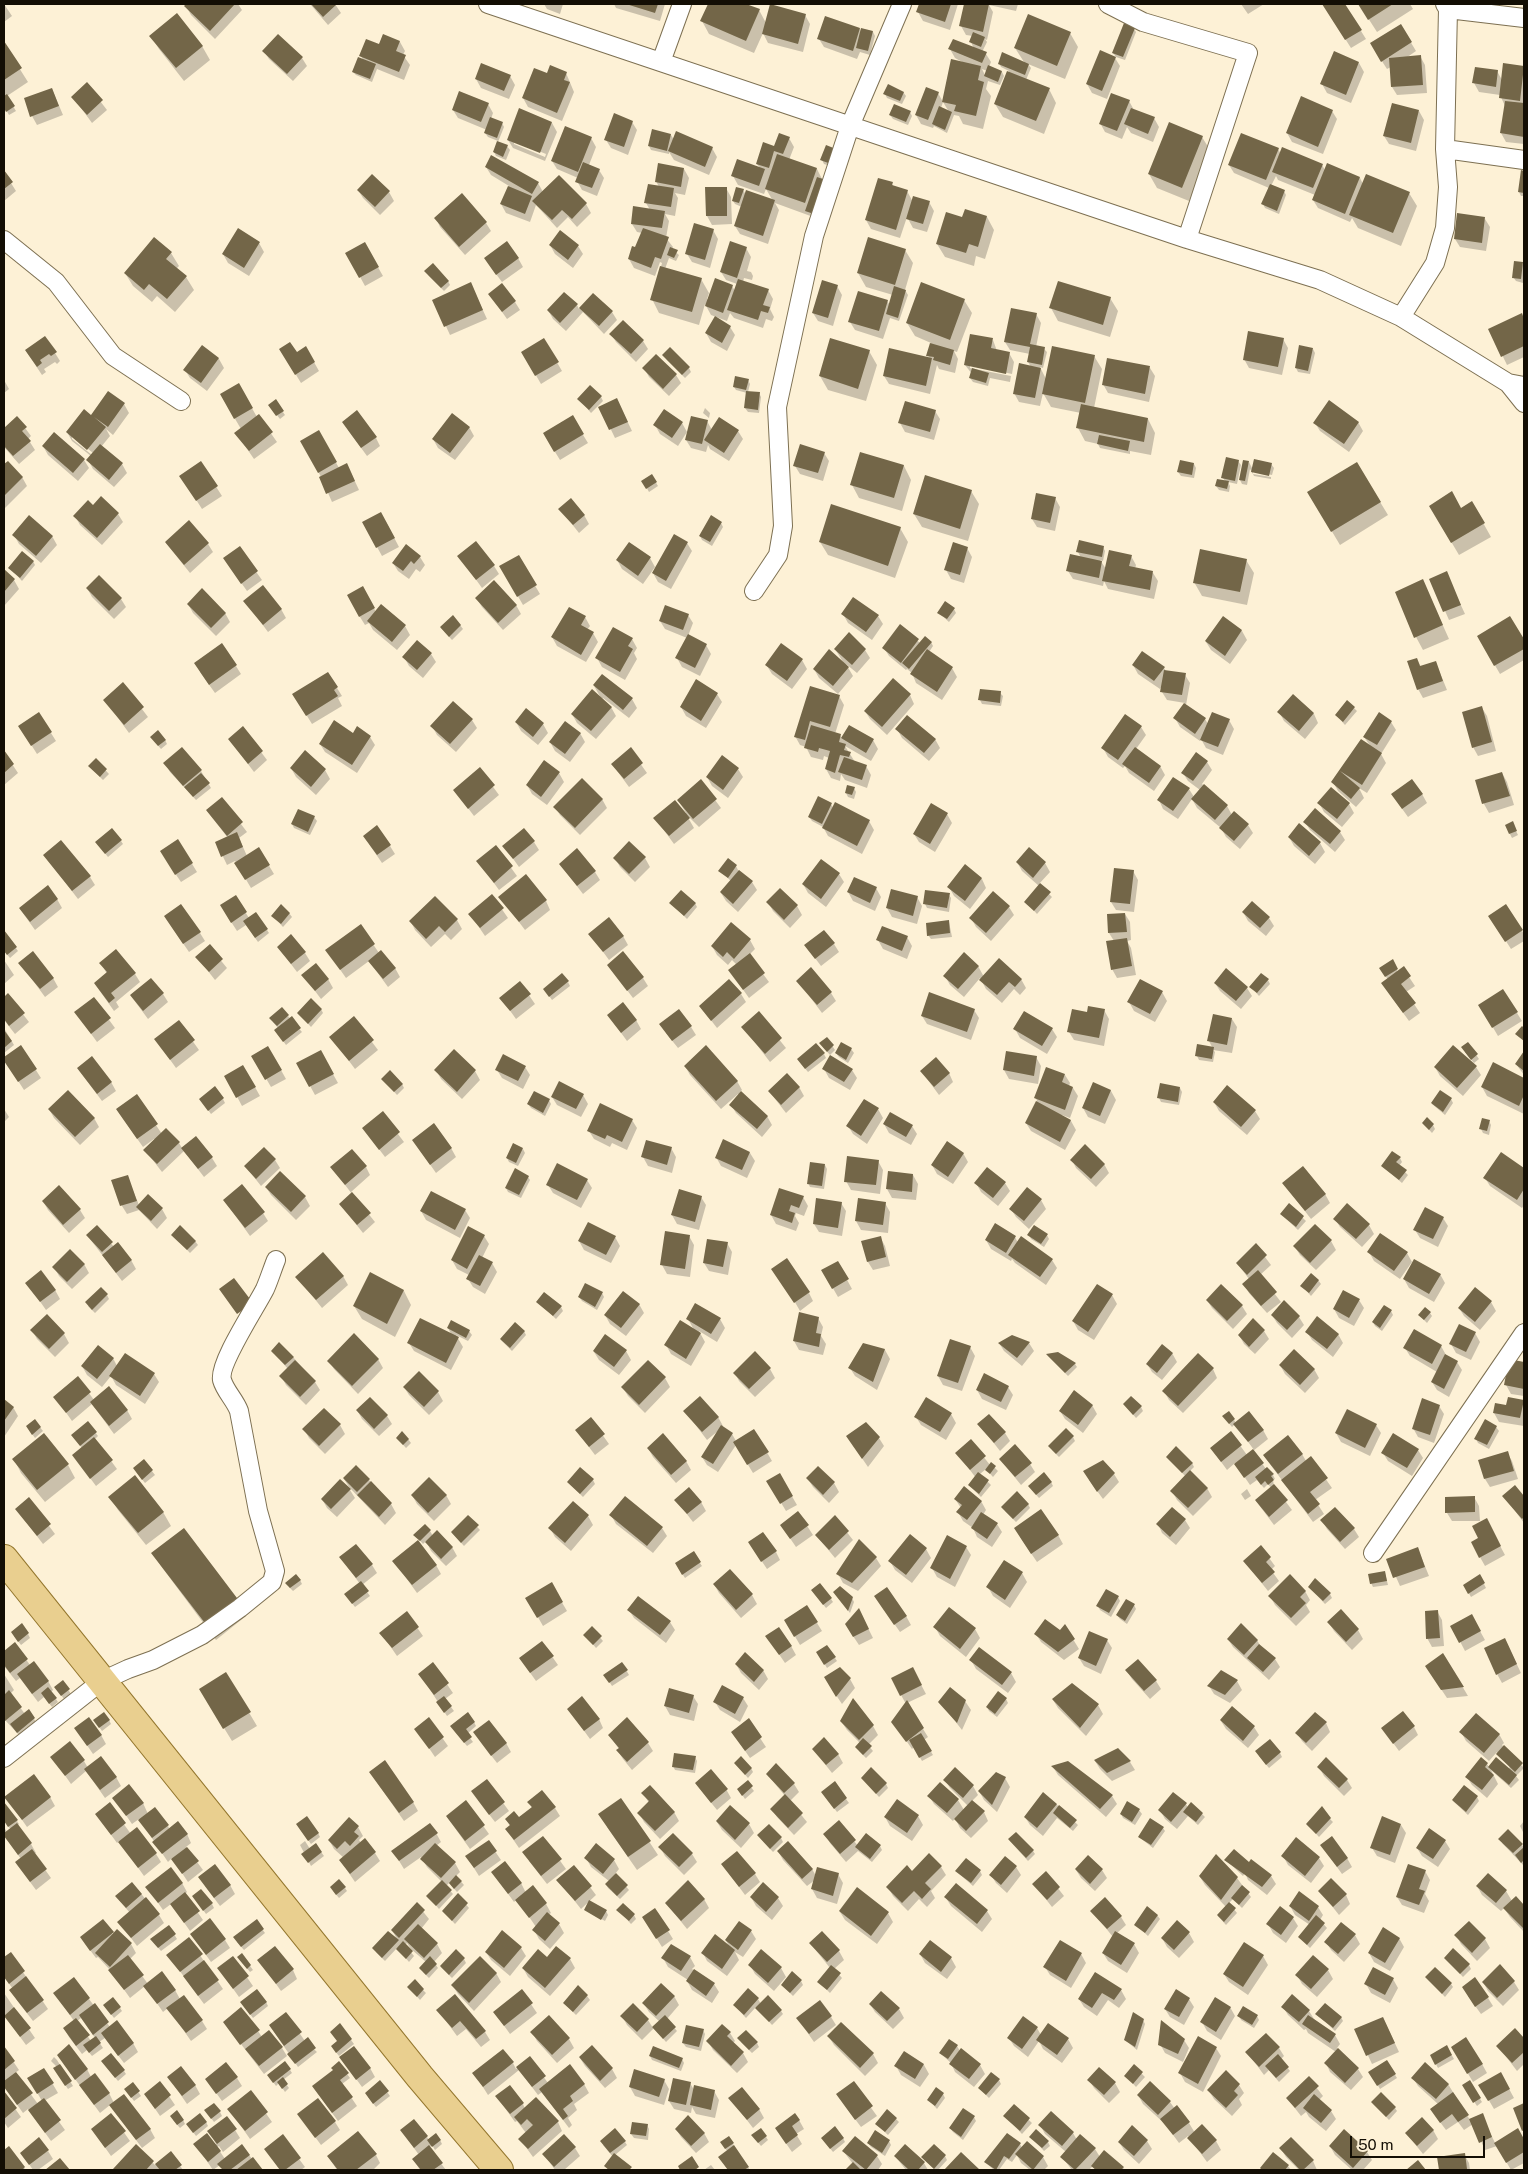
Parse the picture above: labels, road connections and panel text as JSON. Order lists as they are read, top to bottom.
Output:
{
  "scale_bar": "50 m"
}
